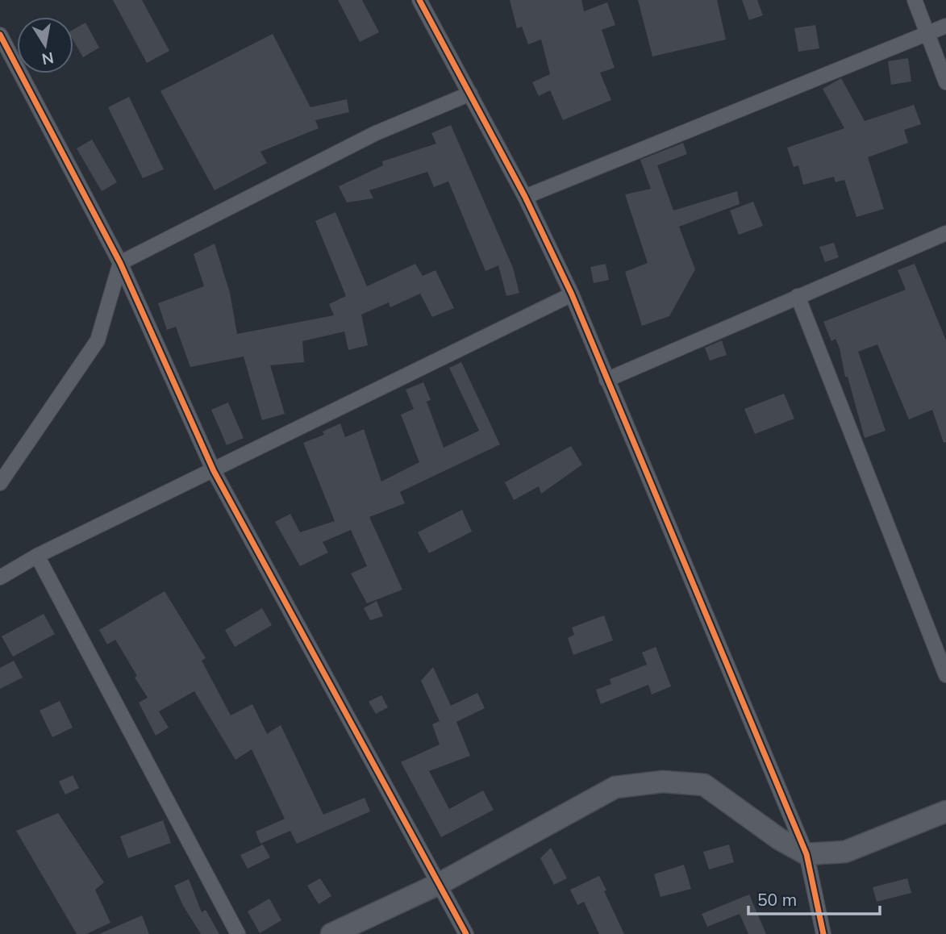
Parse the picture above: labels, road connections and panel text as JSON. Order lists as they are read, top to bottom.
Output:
{
  "scale_bar": "50 m",
  "north": "bottom"
}
